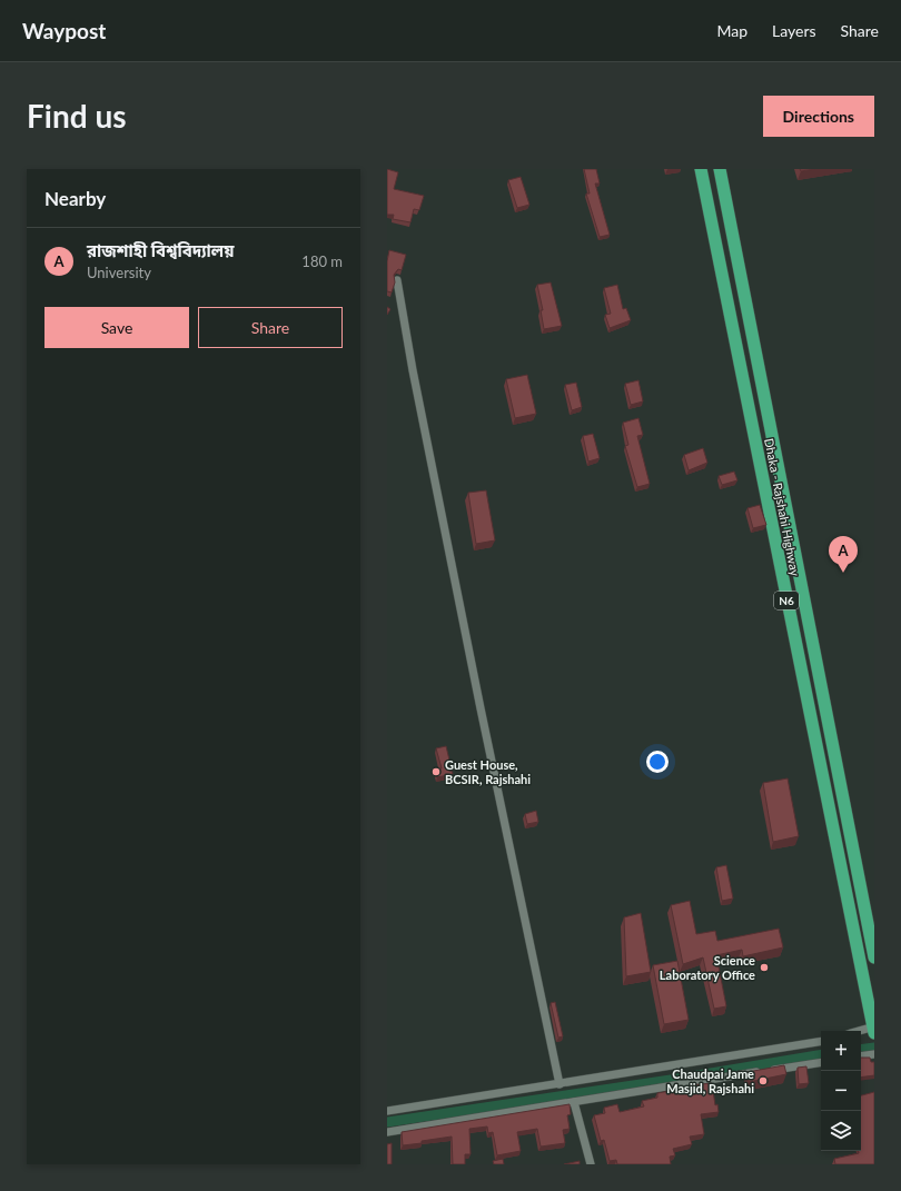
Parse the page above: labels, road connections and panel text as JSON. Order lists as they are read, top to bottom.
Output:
{
  "streets": {
    "highway": ["Dhaka - Rajshahi Highway", "N6"]
  },
  "places": ["Guest House, BCSIR, Rajshahi", "Science Laboratory Office", "Chaudpai Jame Masjid, Rajshahi"],
  "page": {
    "header": "Waypost",
    "nav": ["Map", "Layers", "Share"],
    "buttons": [
      "Directions",
      ["Save", "Share"]
    ],
    "title": "Find us",
    "heading": "Nearby",
    "list": [
      {
        "mark": "A",
        "name": "রাজশাহী বিশ্ববিদ্যালয়",
        "note": "University",
        "value": "180 m"
      }
    ],
    "pins": "A",
    "map_buttons": ["+", "−"]
  }
}
